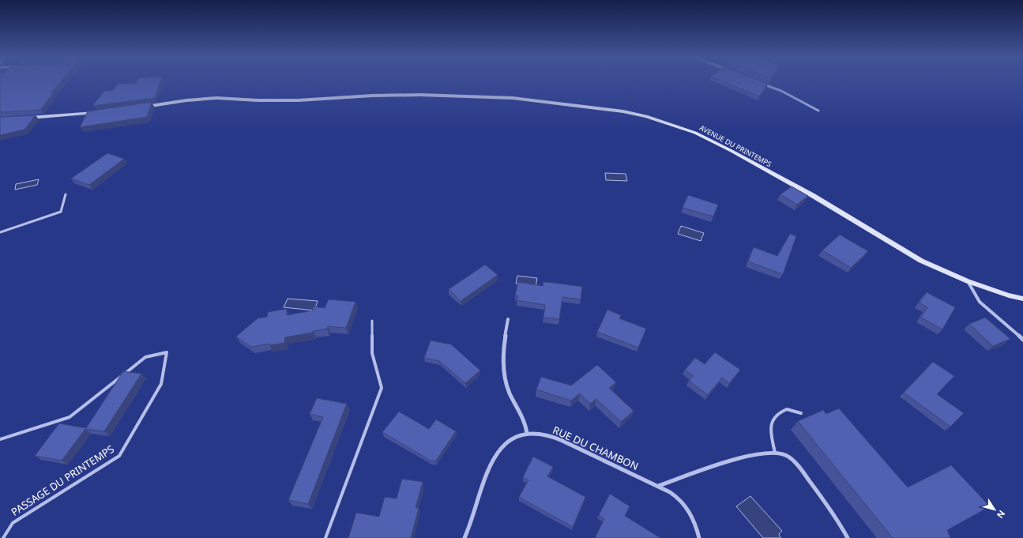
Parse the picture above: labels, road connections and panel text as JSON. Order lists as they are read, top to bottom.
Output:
{
  "streets": {
    "street": ["AVENUE DU PRINTEMPS", "RUE DU CHAMBON"],
    "lane": ["PASSAGE DU PRINTEMPS"]
  },
  "north": "bottom right"
}
